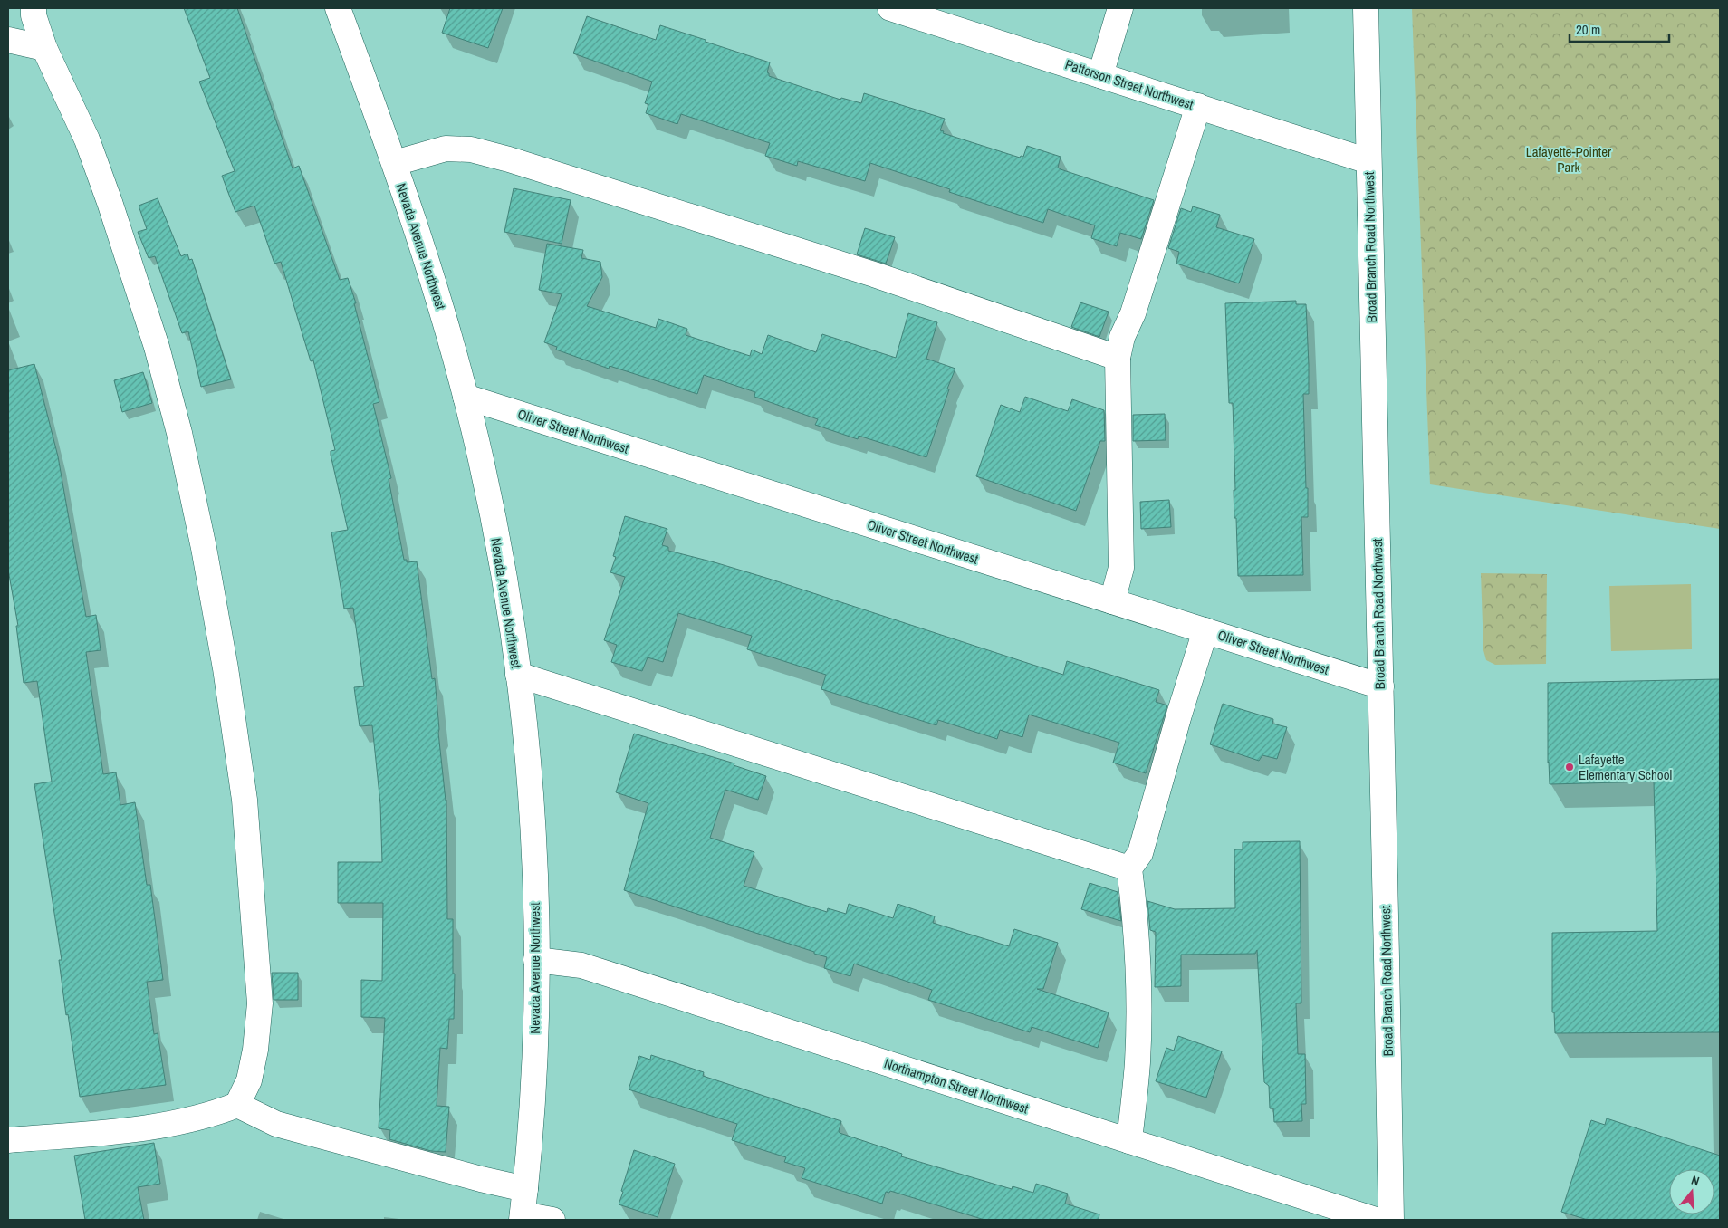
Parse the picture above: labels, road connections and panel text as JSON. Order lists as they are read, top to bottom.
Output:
{
  "streets": {
    "street": [
      "Patterson Street Northwest",
      "Nevada Avenue Northwest",
      "Broad Branch Road Northwest",
      "Oliver Street Northwest",
      "Northampton Street Northwest"
    ]
  },
  "crossings": [
    ["Patterson Street Northwest", "Broad Branch Road Northwest"],
    ["Nevada Avenue Northwest", "Oliver Street Northwest"],
    ["Nevada Avenue Northwest", "Northampton Street Northwest"],
    ["Broad Branch Road Northwest", "Oliver Street Northwest"]
  ],
  "parks": ["Lafayette-Pointer Park"],
  "places": ["Lafayette Elementary School"],
  "scale_bar": "20 m",
  "north": "top"
}
